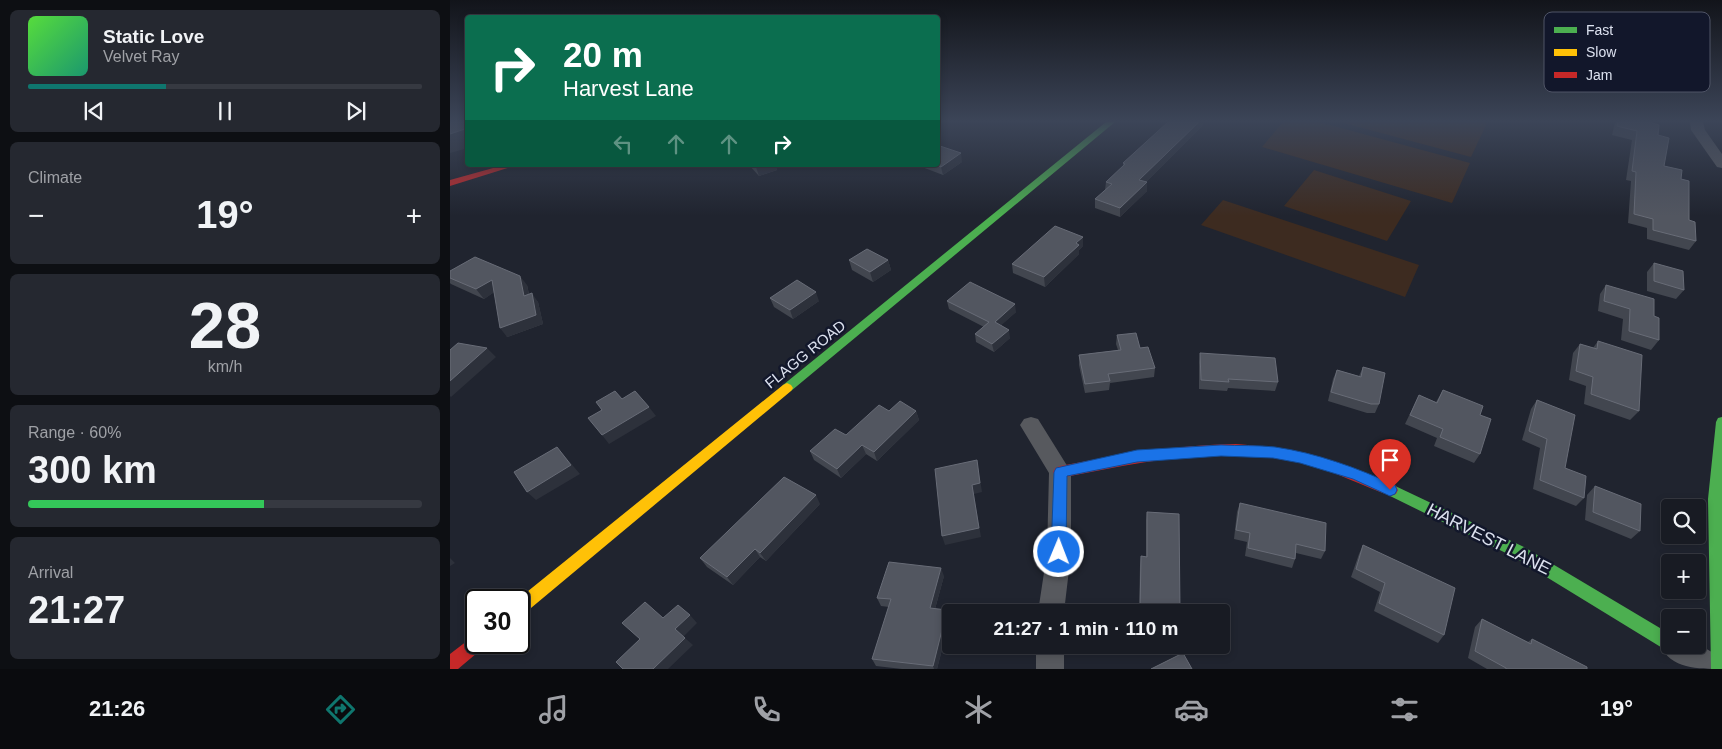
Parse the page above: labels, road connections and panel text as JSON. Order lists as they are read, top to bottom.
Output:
{
  "streets": {
    "main road": ["FLAGG ROAD", "HARVEST LANE"]
  },
  "legend": ["Fast", "Slow", "Jam"],
  "page": {
    "turn": ["20 m", "Harvest Lane"],
    "song": ["Static Love", "Velvet Ray"],
    "tile": [
      "Climate",
      ["28", "km/h"],
      ["Range · 60%", "300 km"],
      ["Arrival", "21:27"]
    ],
    "heat": ["−", "19°", "+"],
    "map_buttons": ["+", "−"],
    "limit": "30",
    "trip": "21:27 · 1 min · 110 m",
    "tabs": ["21:26", "19°"]
  }
}
